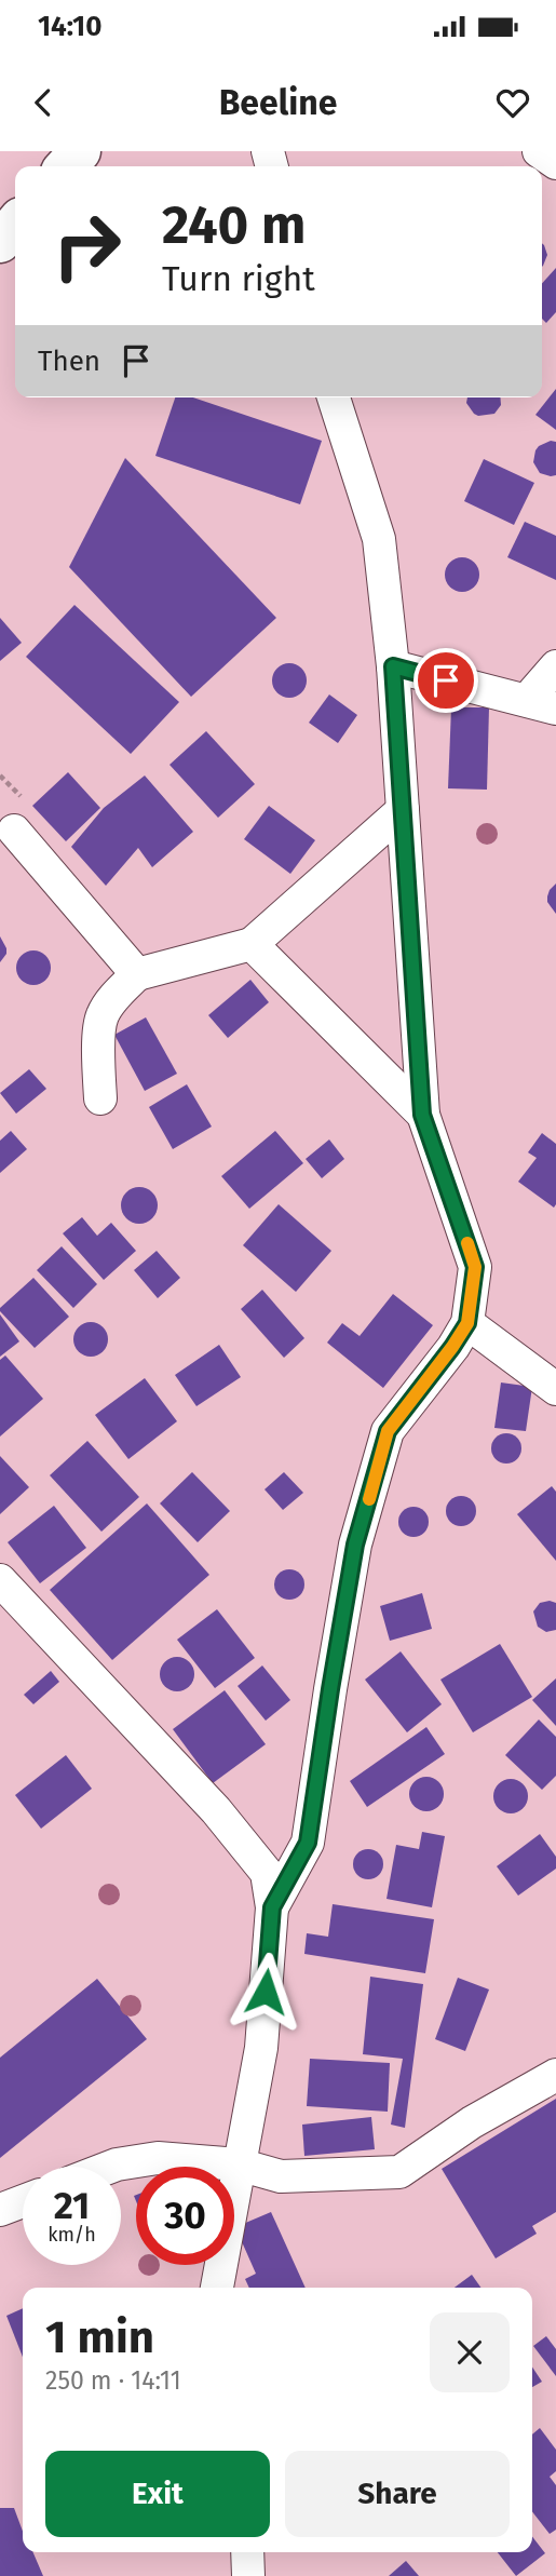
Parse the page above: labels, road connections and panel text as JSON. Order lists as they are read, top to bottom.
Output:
{
  "page": {
    "status": "14:10",
    "header": "Beeline",
    "turn": ["240 m", "Turn right"],
    "then": "Then",
    "speed": "21 km/h",
    "limit": "30",
    "heading": ["1 min", "250 m · 14:11"],
    "buttons": ["Exit", "Share"]
  }
}
